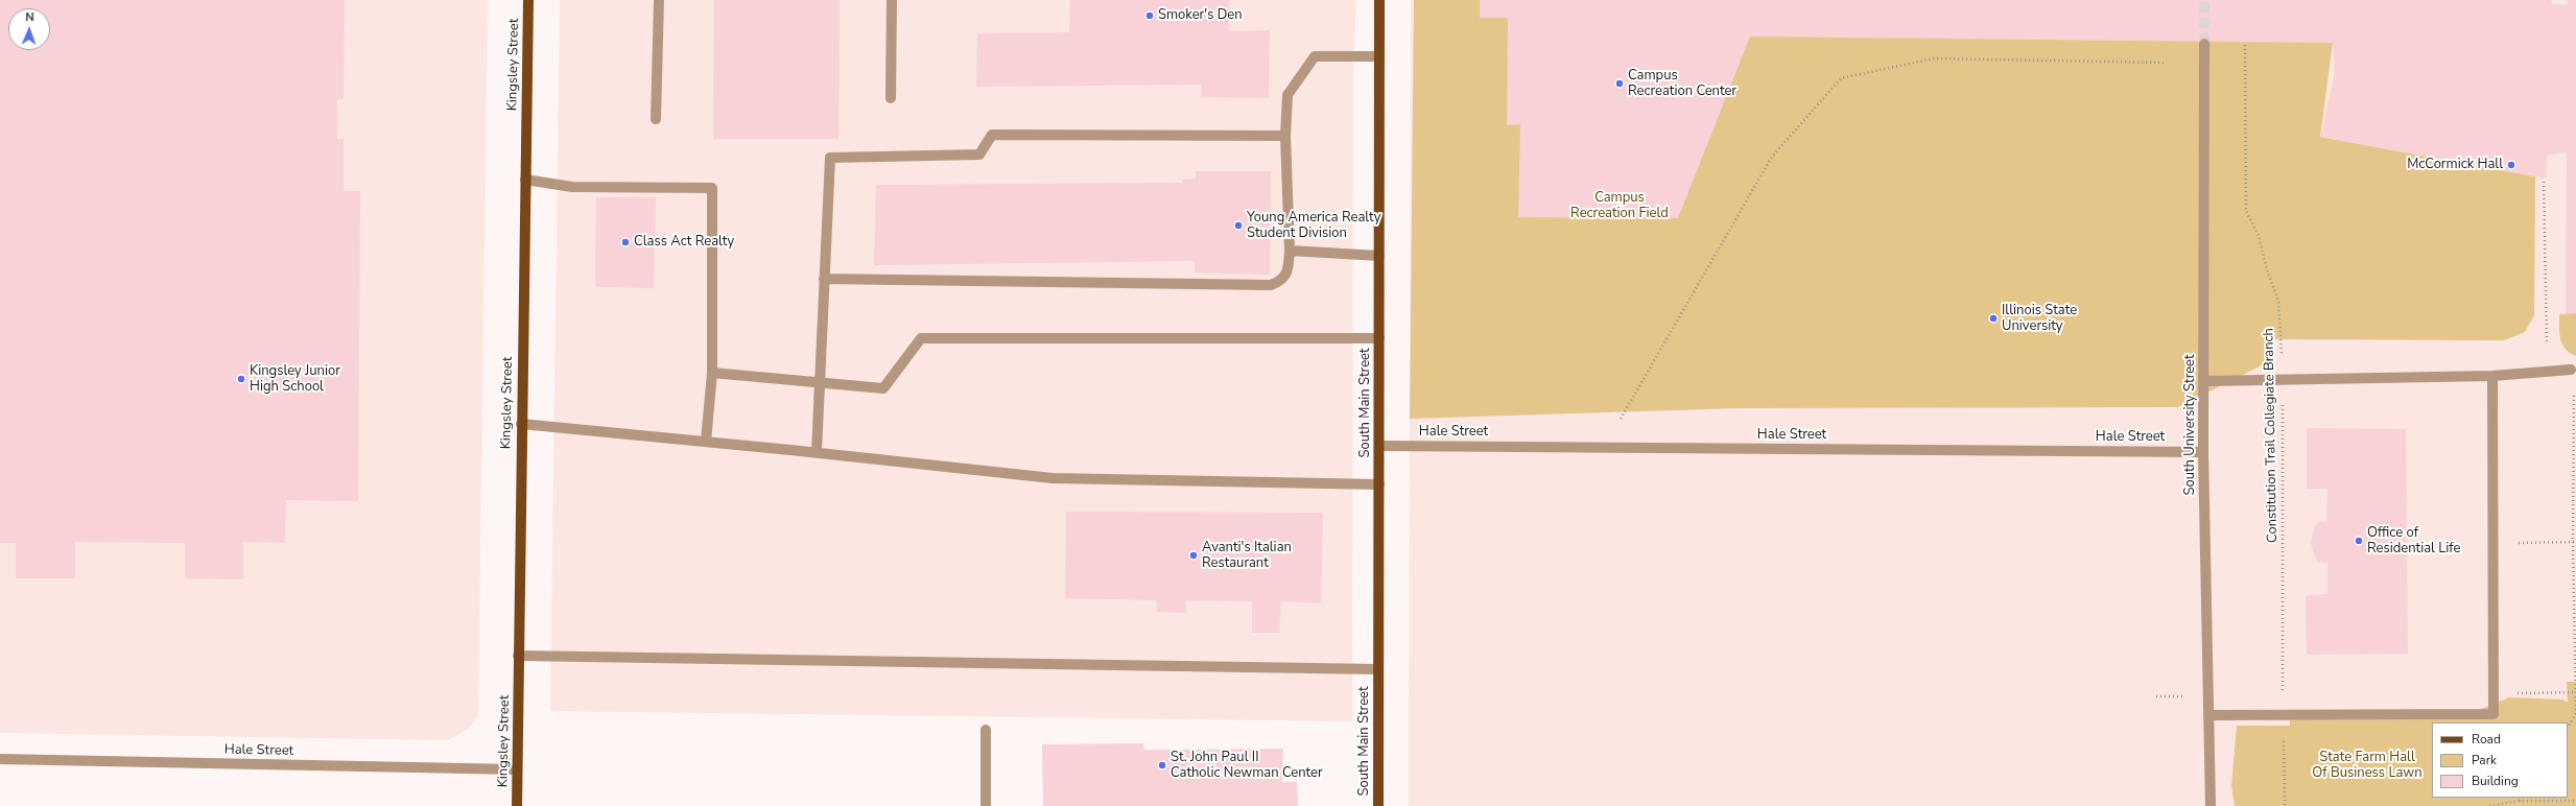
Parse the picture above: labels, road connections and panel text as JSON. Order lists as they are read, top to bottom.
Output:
{
  "streets": {
    "main road": ["Kingsley Street", "South Main Street"],
    "street": ["South University Street", "Hale Street"],
    "path": ["Constitution Trail Collegiate Branch"]
  },
  "crossings": [
    ["Kingsley Street", "Hale Street"],
    ["South Main Street", "Hale Street"],
    ["South University Street", "Hale Street"]
  ],
  "parks": ["Campus Recreation Field", "State Farm Hall Of Business Lawn"],
  "places": [
    "Smoker's Den",
    "Campus Recreation Center",
    "McCormick Hall",
    "Young America Realty Student Division",
    "Class Act Realty",
    "Illinois State University",
    "Kingsley Junior High School",
    "Office of Residential Life",
    "Avanti's Italian Restaurant",
    "St. John Paul II Catholic Newman Center"
  ],
  "legend": ["Road", "Park", "Building"],
  "north": "top"
}
